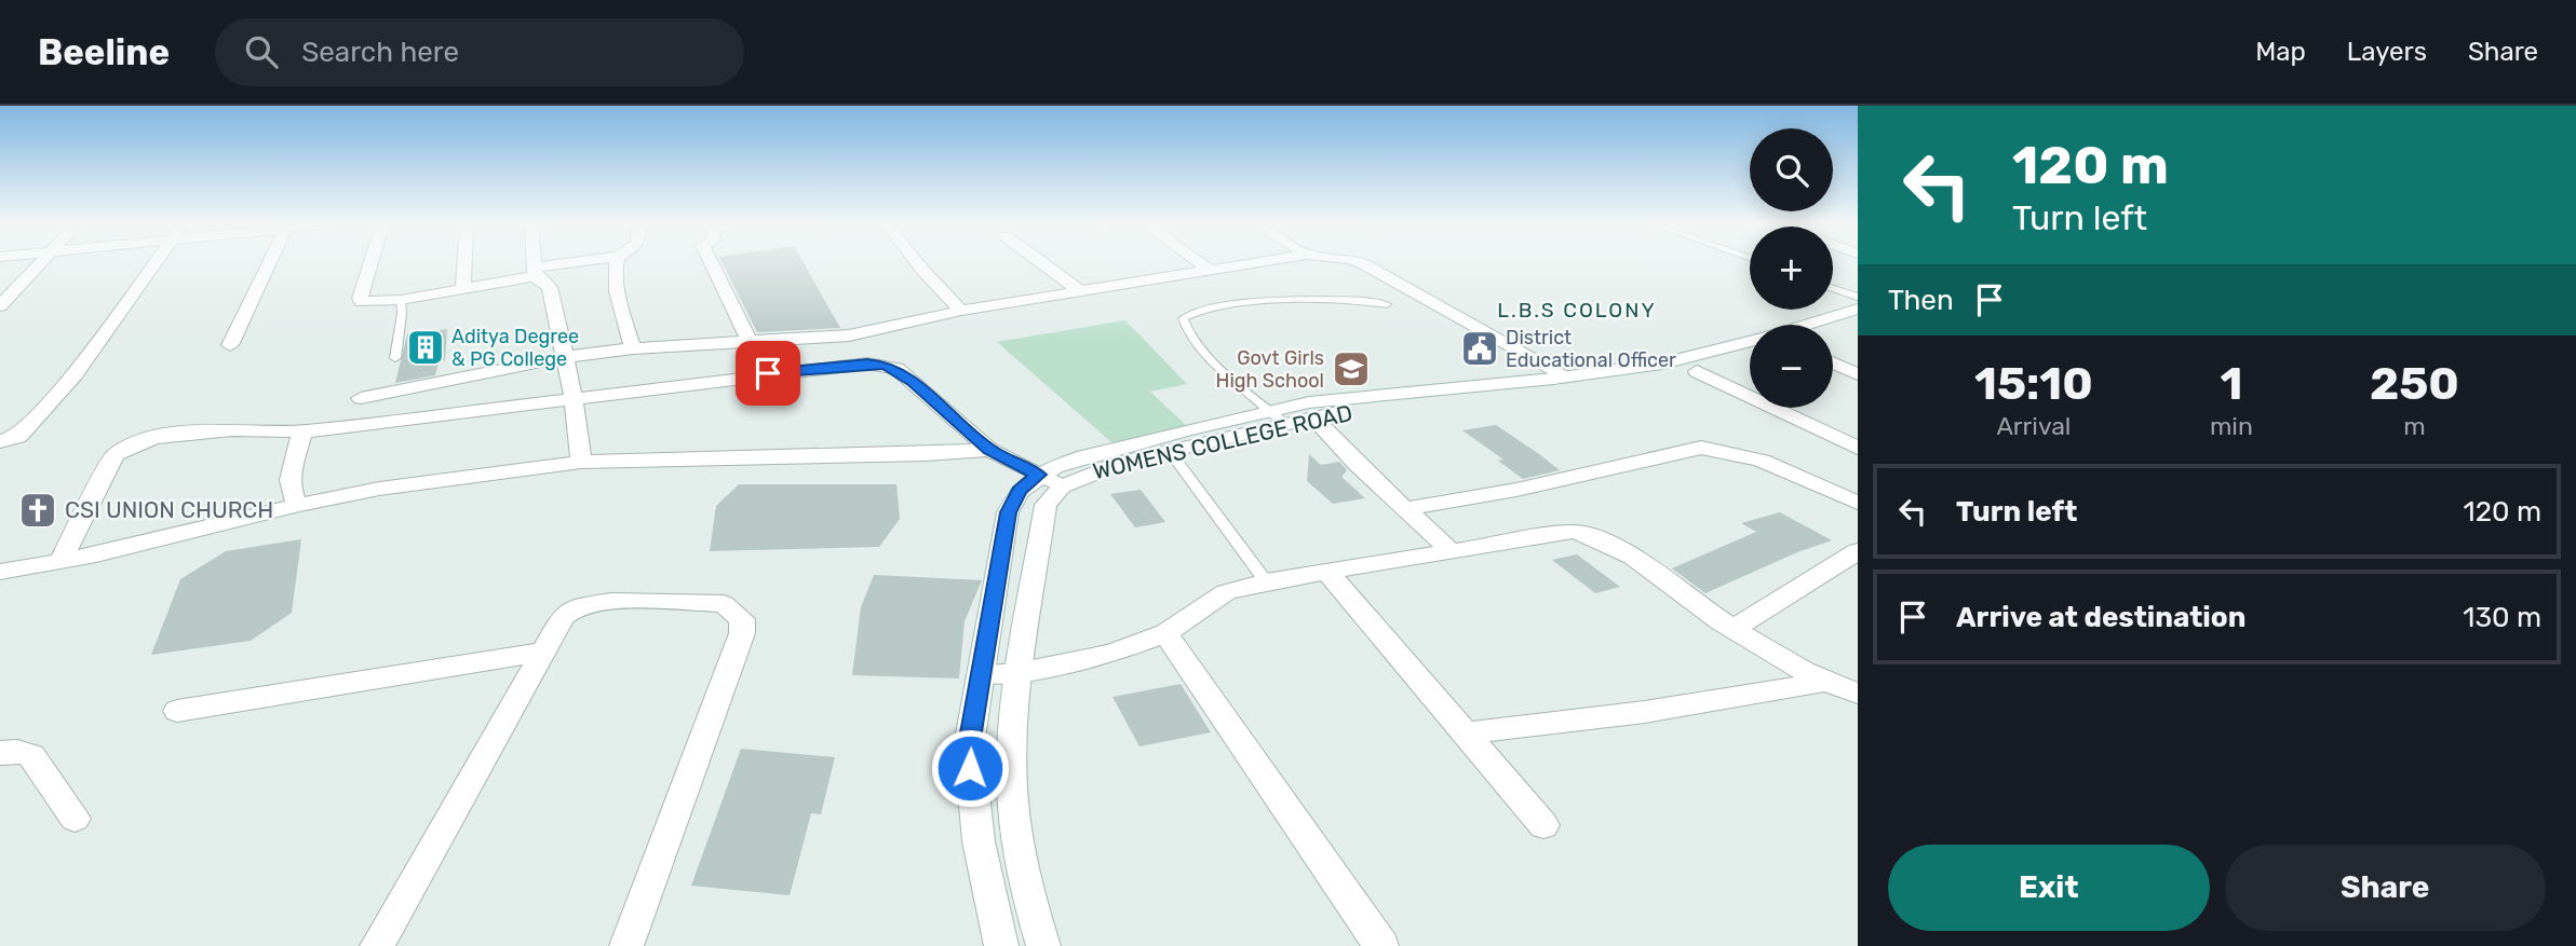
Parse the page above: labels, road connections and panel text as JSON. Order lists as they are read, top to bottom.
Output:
{
  "streets": {
    "street": ["WOMENS COLLEGE ROAD"]
  },
  "districts": ["L.B.S COLONY"],
  "places": {
    "building": ["Aditya Degree & PG College"],
    "public building": ["District Educational Officer"],
    "school or university": ["Govt Girls High School"],
    "church": ["CSI UNION CHURCH"]
  },
  "page": {
    "header": "Beeline",
    "search": "Search here",
    "nav": ["Map", "Layers", "Share"],
    "turn": ["120 m", "Turn left"],
    "map_buttons": ["+", "−"],
    "then": "Then",
    "eta": [
      "15:10",
      "Arrival",
      "1",
      "min",
      "250",
      "m"
    ],
    "list": [
      {
        "name": "Turn left",
        "value": "120 m"
      },
      {
        "name": "Arrive at destination",
        "value": "130 m"
      }
    ],
    "buttons": ["Exit", "Share"]
  }
}
